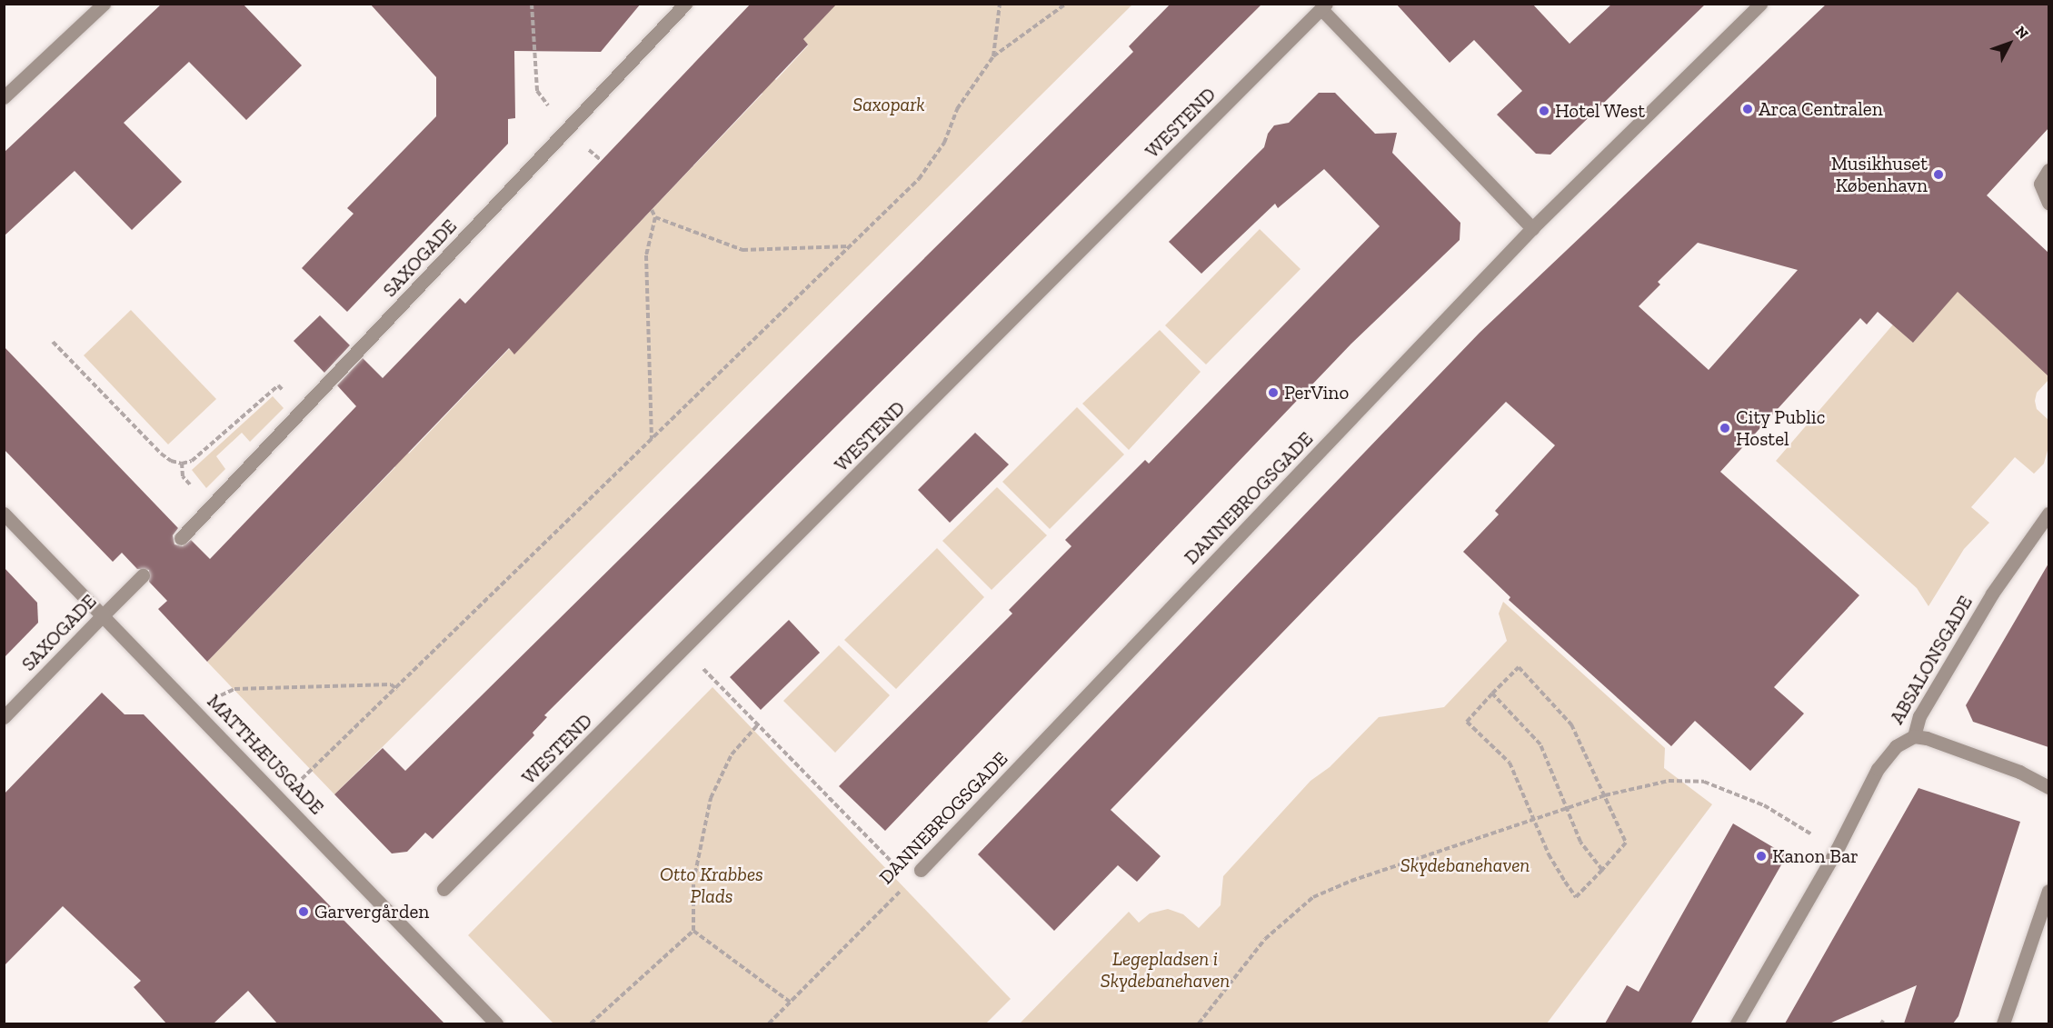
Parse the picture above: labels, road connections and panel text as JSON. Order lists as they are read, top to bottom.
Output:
{
  "streets": {
    "street": [
      "WESTEND",
      "SAXOGADE",
      "DANNEBROGSGADE",
      "ABSALONSGADE",
      "MATTHÆUSGADE"
    ]
  },
  "crossings": [
    ["WESTEND", "DANNEBROGSGADE"],
    ["SAXOGADE", "MATTHÆUSGADE"]
  ],
  "parks": [
    "Saxopark",
    "Skydebanehaven",
    "Otto Krabbes Plads",
    "Legepladsen i Skydebanehaven"
  ],
  "places": [
    "Arca Centralen",
    "Hotel West",
    "Musikhuset København",
    "PerVino",
    "City Public Hostel",
    "Kanon Bar",
    "Garvergården"
  ],
  "north": "top right"
}
